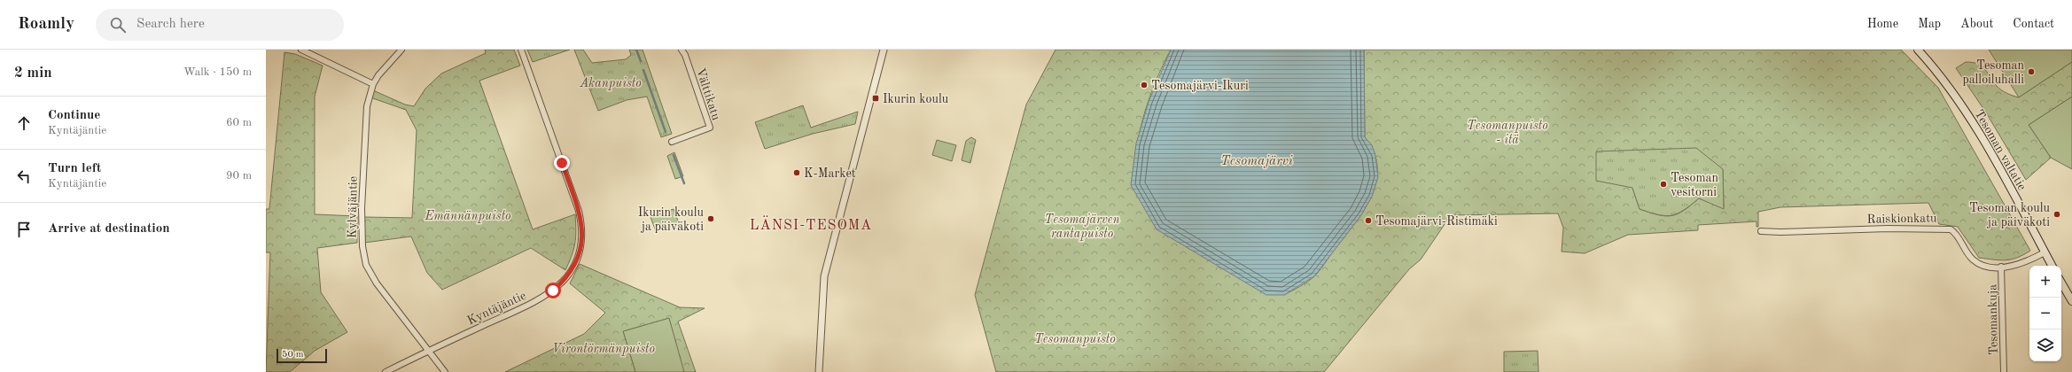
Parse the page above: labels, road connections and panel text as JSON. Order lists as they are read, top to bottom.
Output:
{
  "streets": {
    "main road": ["Tesoman valtatie"],
    "street": [
      "Välttikatu",
      "Kylväjäntie",
      "Raiskionkatu",
      "Kyntäjäntie",
      "Tesomankuja"
    ]
  },
  "crossings": [
    ["Tesoman valtatie", "Raiskionkatu"],
    ["Kylväjäntie", "Kyntäjäntie"],
    ["Raiskionkatu", "Tesomankuja"]
  ],
  "districts": ["LÄNSI-TESOMA"],
  "water": ["Tesomajärvi"],
  "parks": [
    "Akanpuisto",
    "Tesomanpuisto - itä",
    "Emännänpuisto",
    "Tesomajärven rantapuisto",
    "Tesomanpuisto",
    "Virontörmänpuisto"
  ],
  "places": {
    "other": [
      "Tesoman palloiluhalli",
      "Tesomajärvi-Ikuri",
      "K-Market",
      "Tesoman vesitorni",
      "Tesoman koulu ja päiväkoti",
      "Ikurin koulu ja päiväkoti",
      "Tesomajärvi-Ristimäki"
    ],
    "transit": ["Ikurin koulu"]
  },
  "scale_bar": "50 m",
  "page": {
    "header": "Roamly",
    "search": "Search here",
    "nav": [
      "Home",
      "Map",
      "About",
      "Contact"
    ],
    "heading": ["2 min", "Walk · 150 m"],
    "list": [
      ["Continue", "Kyntäjäntie", "60 m"],
      ["Turn left", "Kyntäjäntie", "90 m"],
      "Arrive at destination"
    ],
    "map_buttons": ["+", "−"],
    "scale": "50 m"
  }
}
